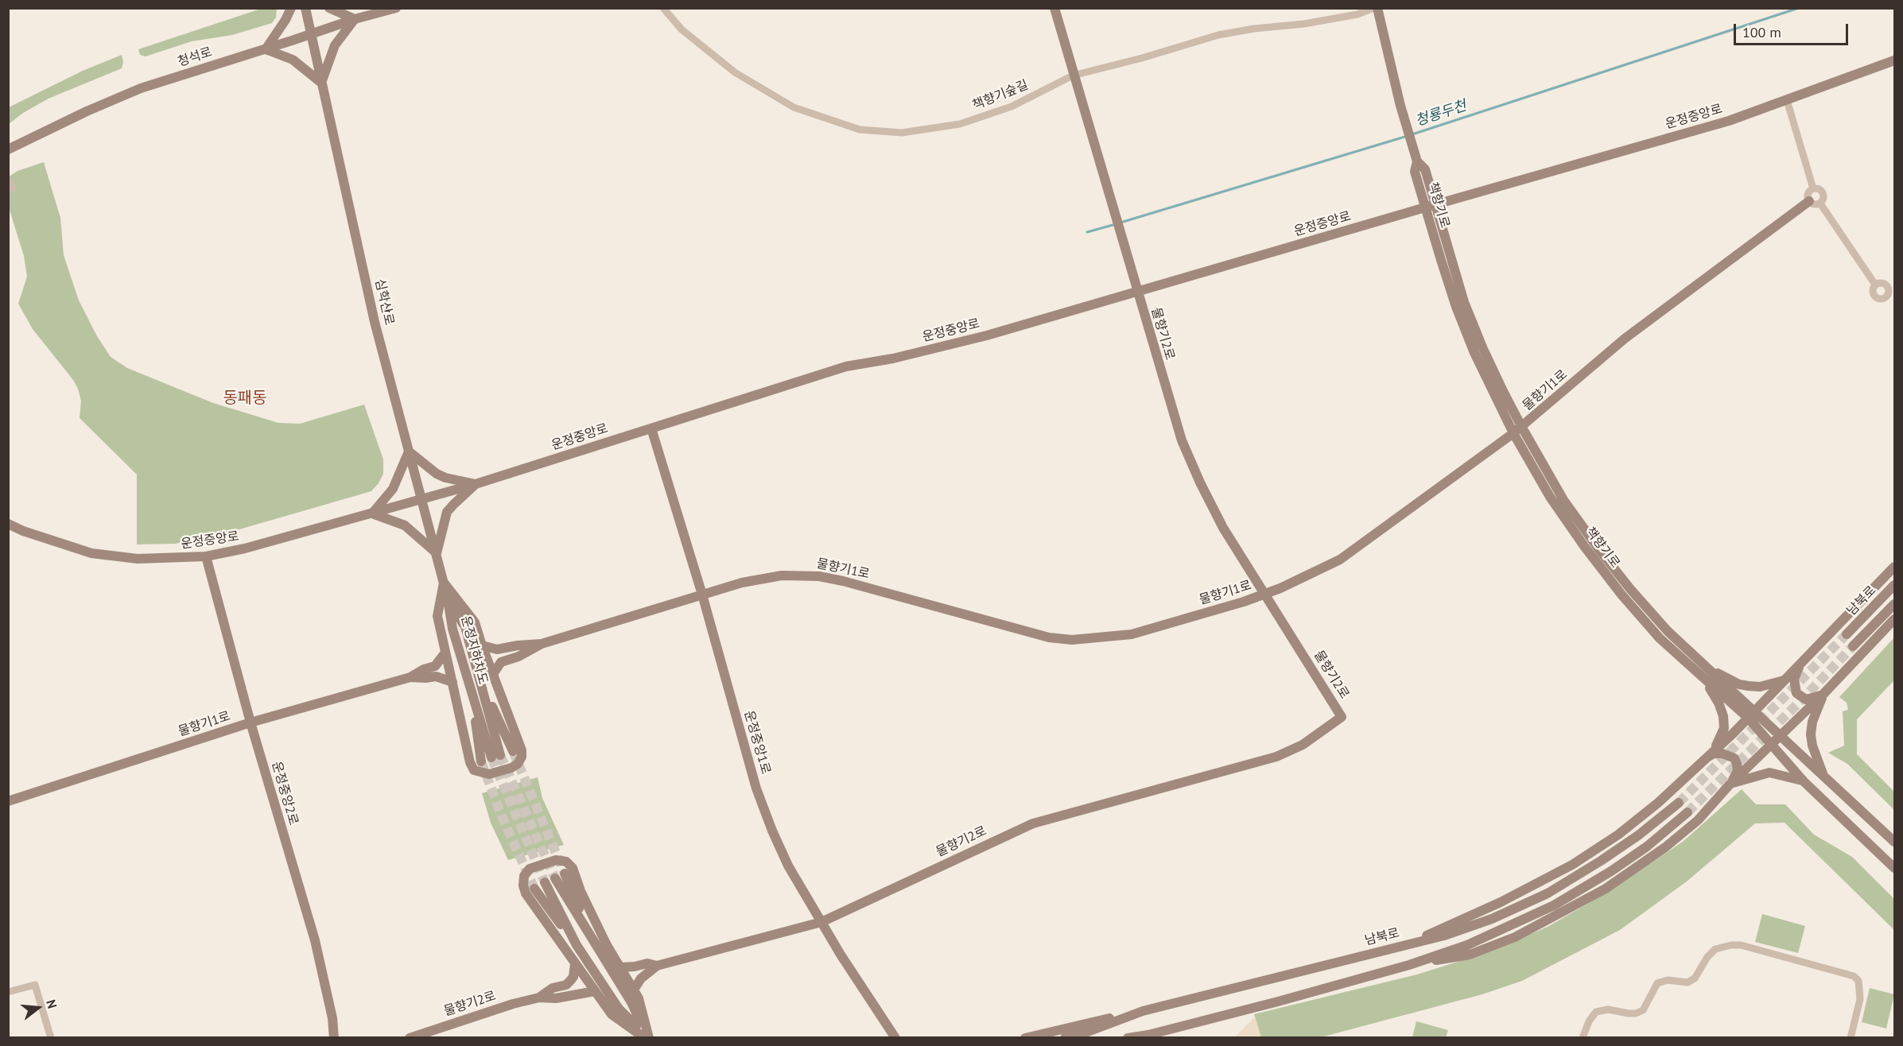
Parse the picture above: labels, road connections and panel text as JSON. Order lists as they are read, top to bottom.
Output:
{
  "streets": {
    "street": [
      "청석로",
      "책향기숲길",
      "운정중앙로",
      "책향기로",
      "심학산로",
      "물향기2로",
      "물향기1로",
      "남북로",
      "운정지하차도",
      "운정중앙1로",
      "운정중앙2로"
    ]
  },
  "crossings": [
    ["청석로", "심학산로"],
    ["책향기숲길", "책향기로"],
    ["책향기숲길", "물향기2로"],
    ["운정중앙로", "책향기로"],
    ["운정중앙로", "심학산로"],
    ["운정중앙로", "물향기2로"],
    ["운정중앙로", "운정중앙1로"],
    ["운정중앙로", "운정중앙2로"],
    ["책향기로", "물향기1로"],
    ["심학산로", "운정지하차도"],
    ["물향기2로", "물향기1로"],
    ["물향기2로", "운정중앙1로"],
    ["물향기1로", "운정중앙1로"],
    ["물향기1로", "운정중앙2로"]
  ],
  "districts": ["동패동"],
  "water": ["청룡두천"],
  "scale_bar": "100 m",
  "north": "right"
}
